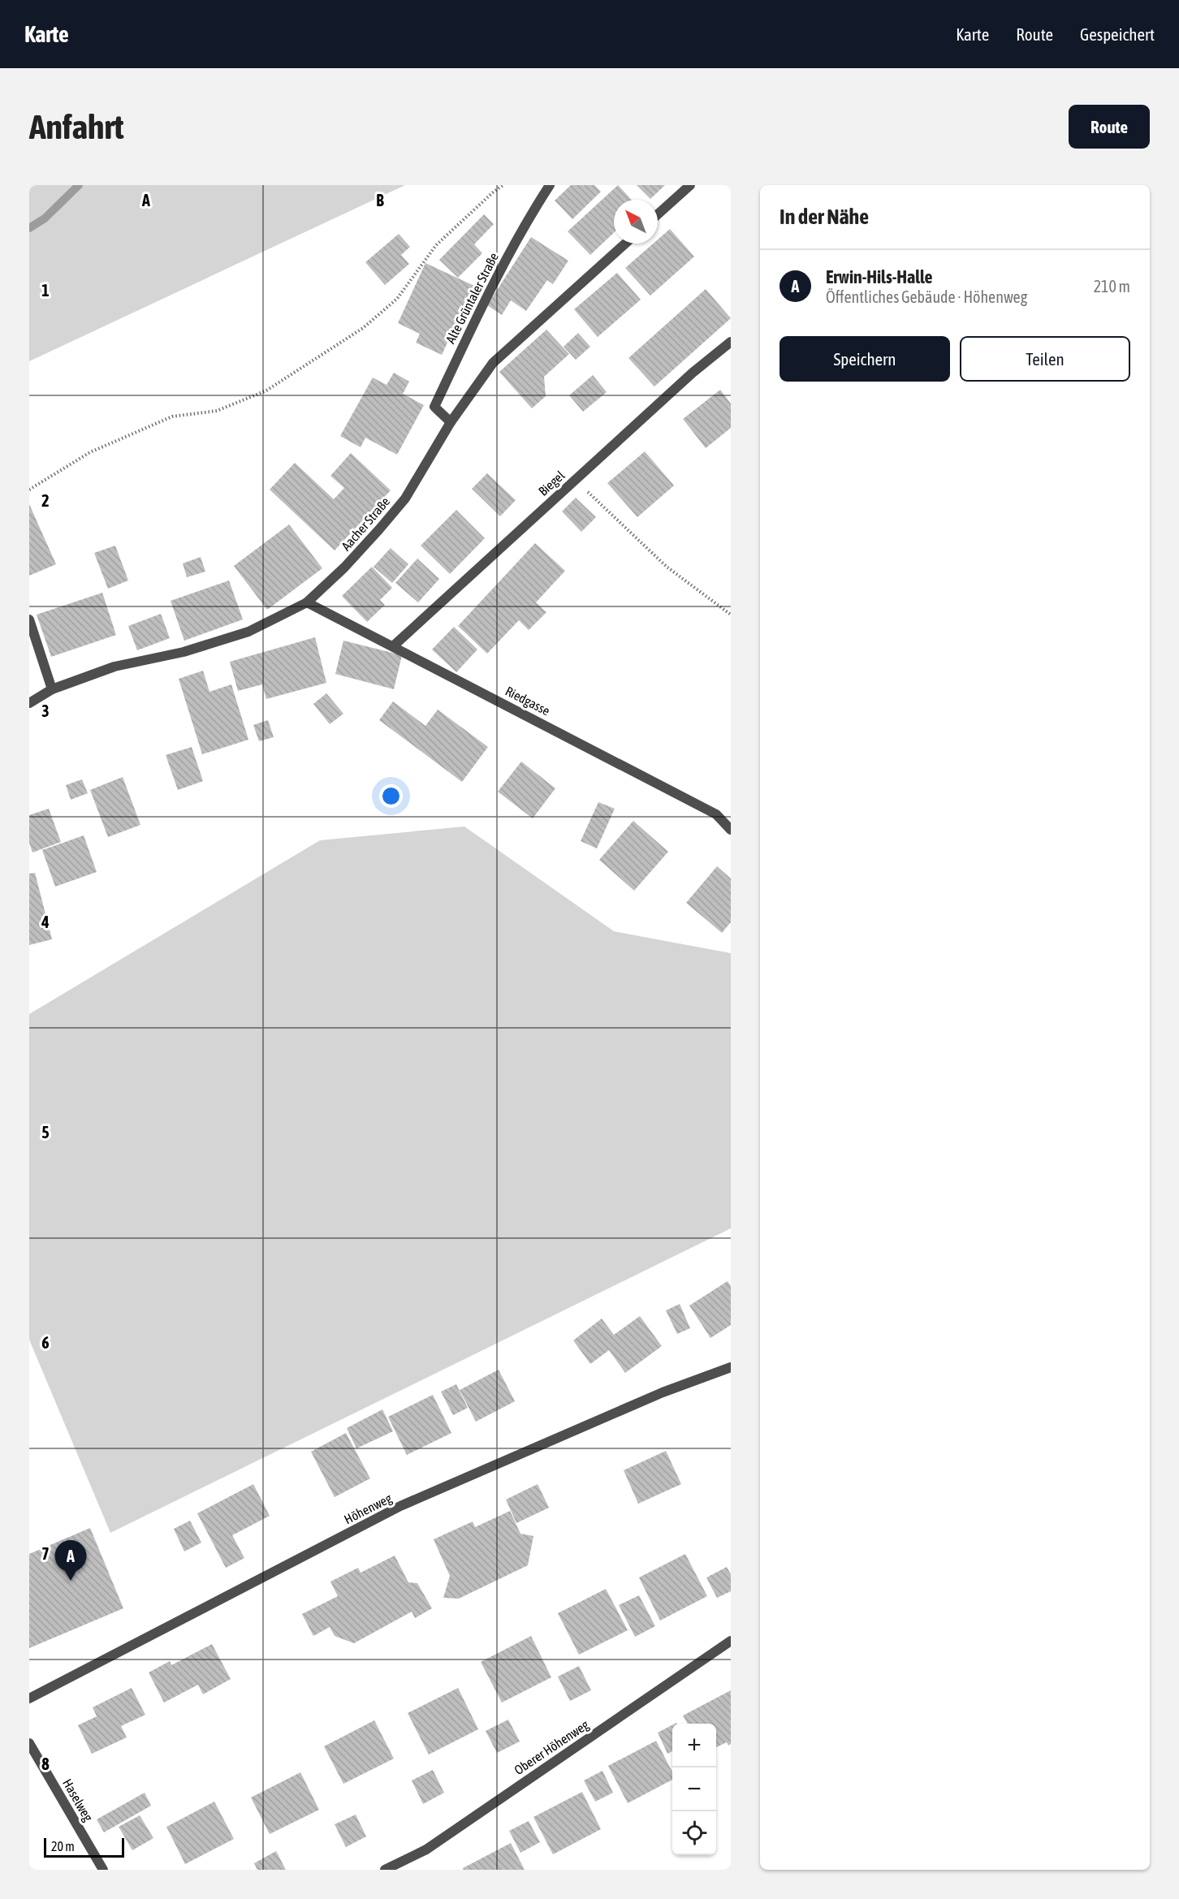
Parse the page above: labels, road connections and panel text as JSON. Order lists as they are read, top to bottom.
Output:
{
  "streets": {
    "street": [
      "Alte Grüntaler Straße",
      "Biegel",
      "Aacher Straße",
      "Riedgasse",
      "Höhenweg",
      "Oberer Höhenweg",
      "Haselweg"
    ]
  },
  "crossings": [
    ["Alte Grüntaler Straße", "Aacher Straße"],
    ["Biegel", "Riedgasse"],
    ["Aacher Straße", "Riedgasse"]
  ],
  "scale_bar": "20 m",
  "north": "top left",
  "page": {
    "header": "Karte",
    "nav": ["Karte", "Route", "Gespeichert"],
    "buttons": [
      "Route",
      ["Speichern", "Teilen"]
    ],
    "title": "Anfahrt",
    "heading": "In der Nähe",
    "list": [
      {
        "mark": "A",
        "name": "Erwin-Hils-Halle",
        "note": "Öffentliches Gebäude · Höhenweg",
        "value": "210 m"
      }
    ],
    "pins": "A",
    "map_buttons": ["+", "−"],
    "scale": "20 m"
  },
  "grid": {
    "columns": ["A", "B"],
    "rows": [
      "1",
      "2",
      "3",
      "4",
      "5",
      "6",
      "7",
      "8"
    ]
  }
}
